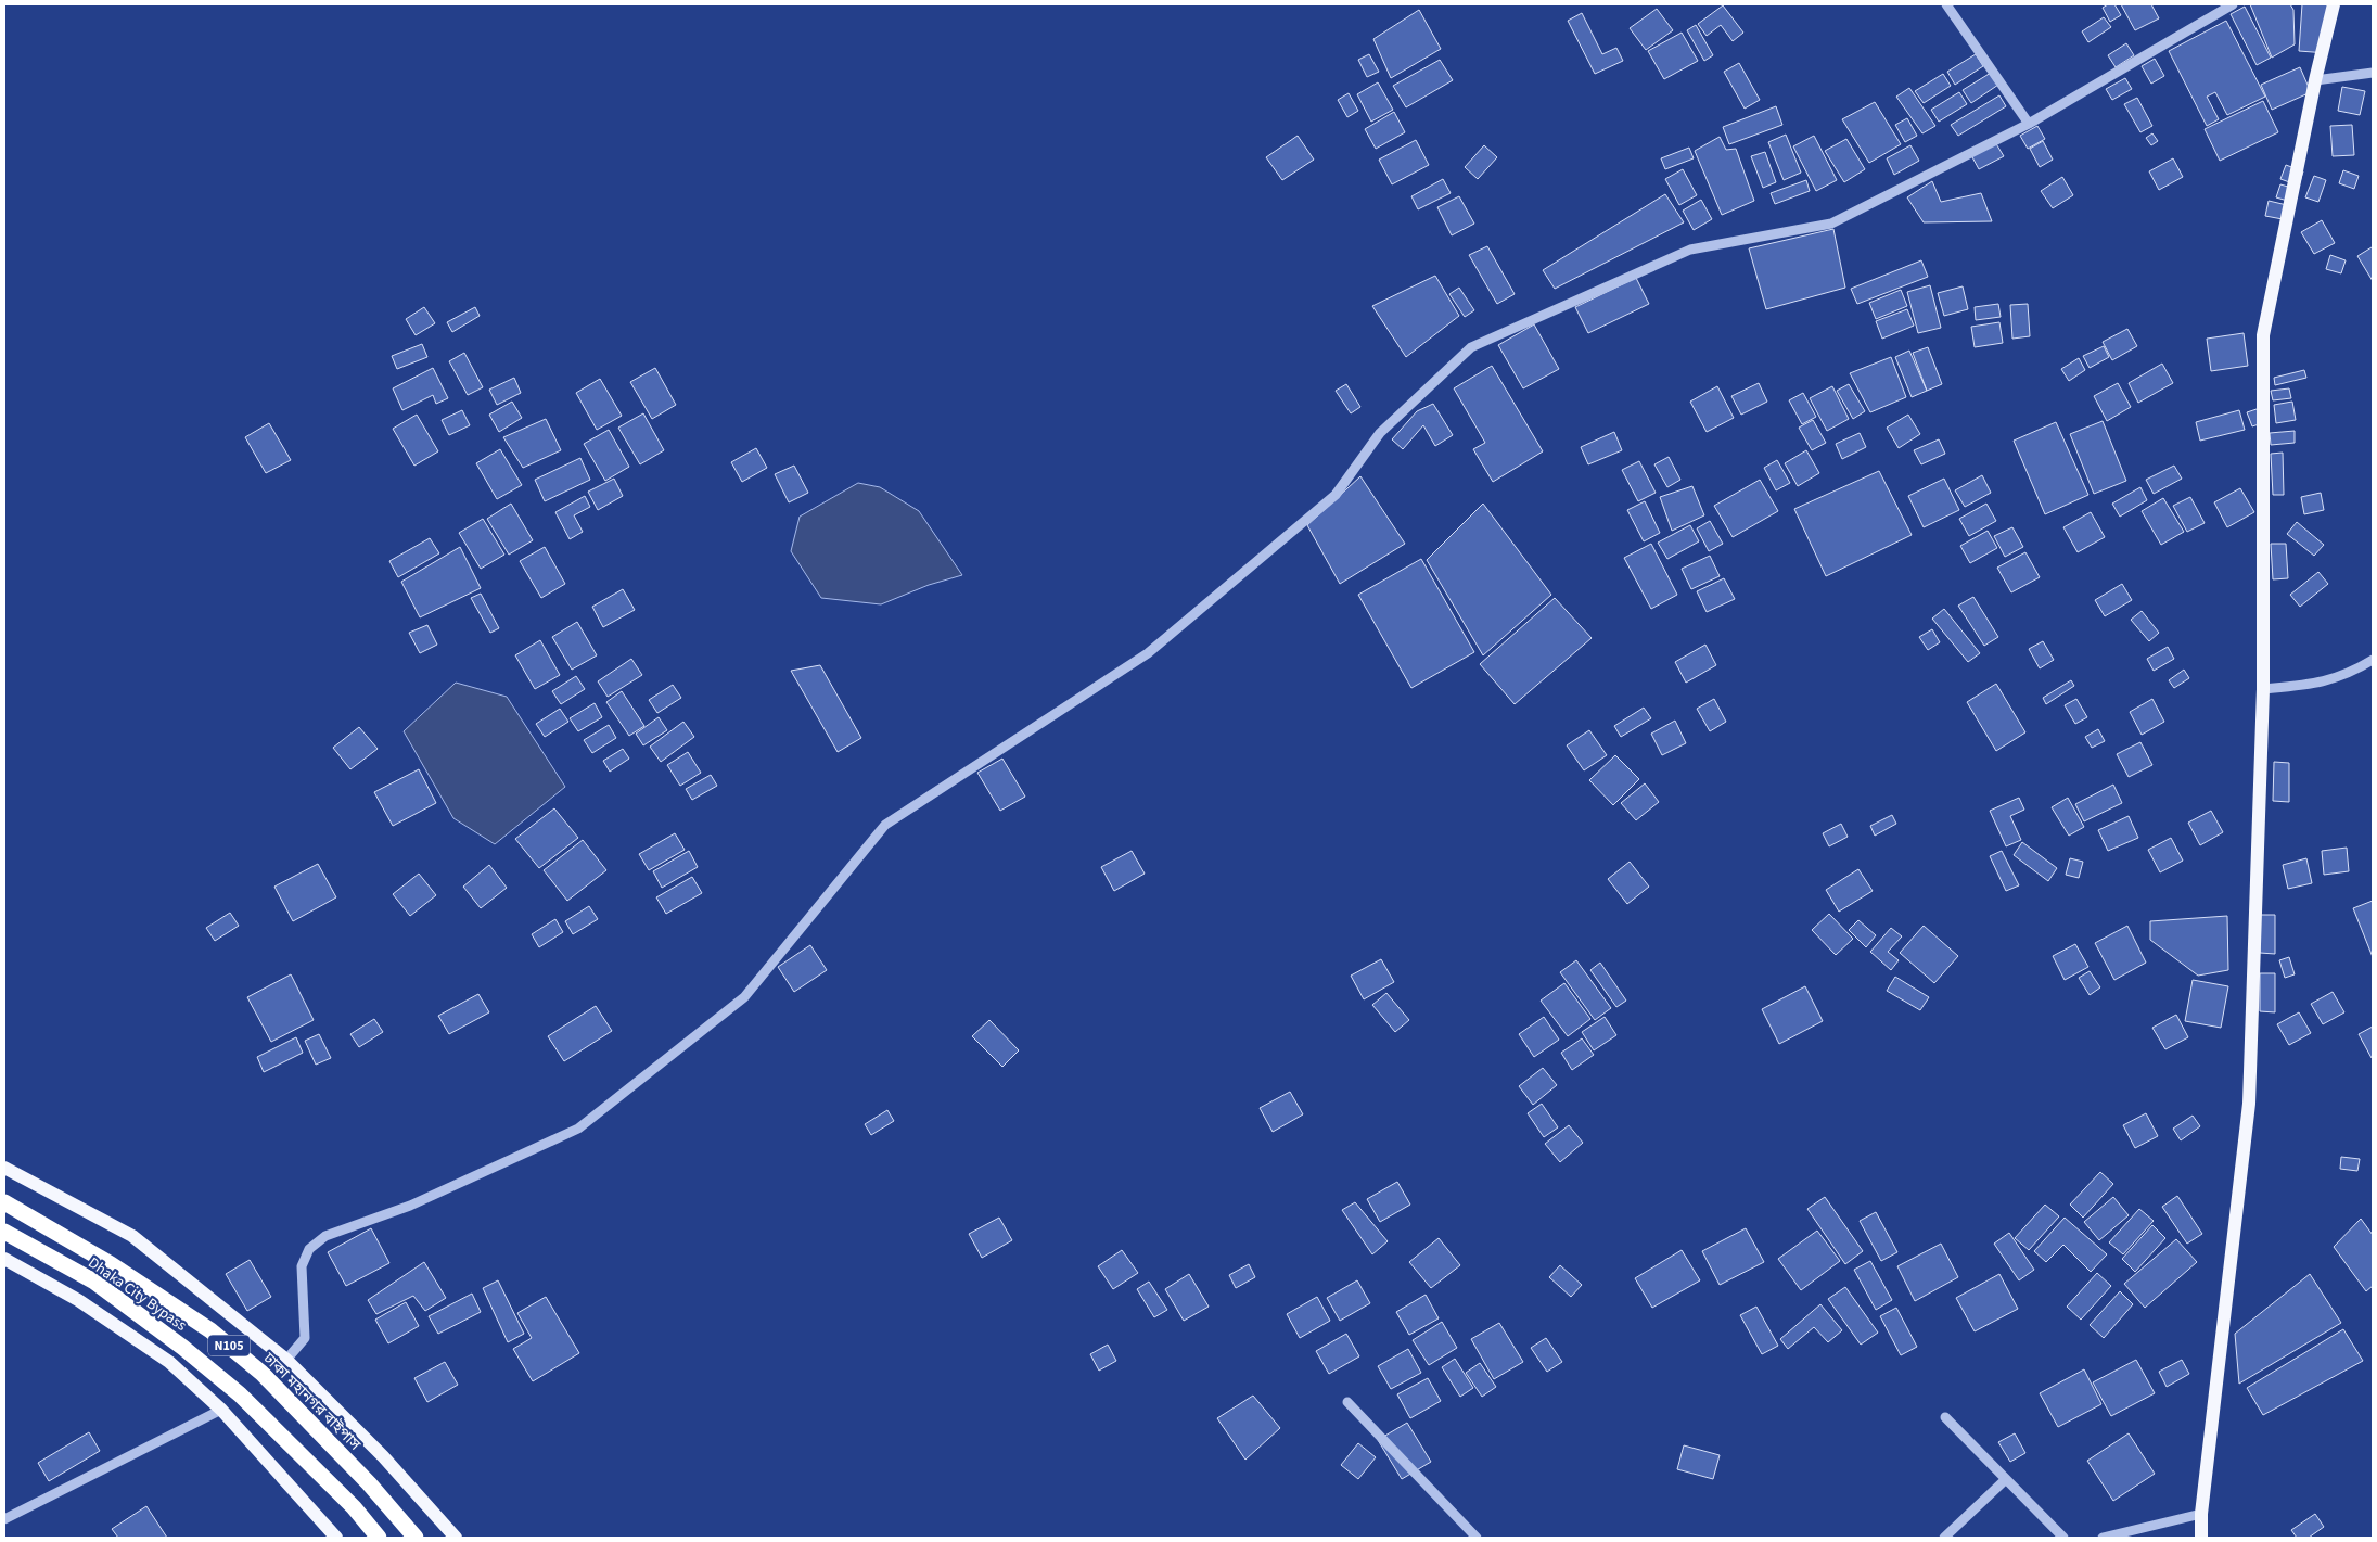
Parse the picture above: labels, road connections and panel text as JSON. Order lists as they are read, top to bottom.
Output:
{
  "streets": {
    "highway": ["Dhaka City Bypass", "N105", "ঢাকা মহানগর বাইপাস"]
  }
}
